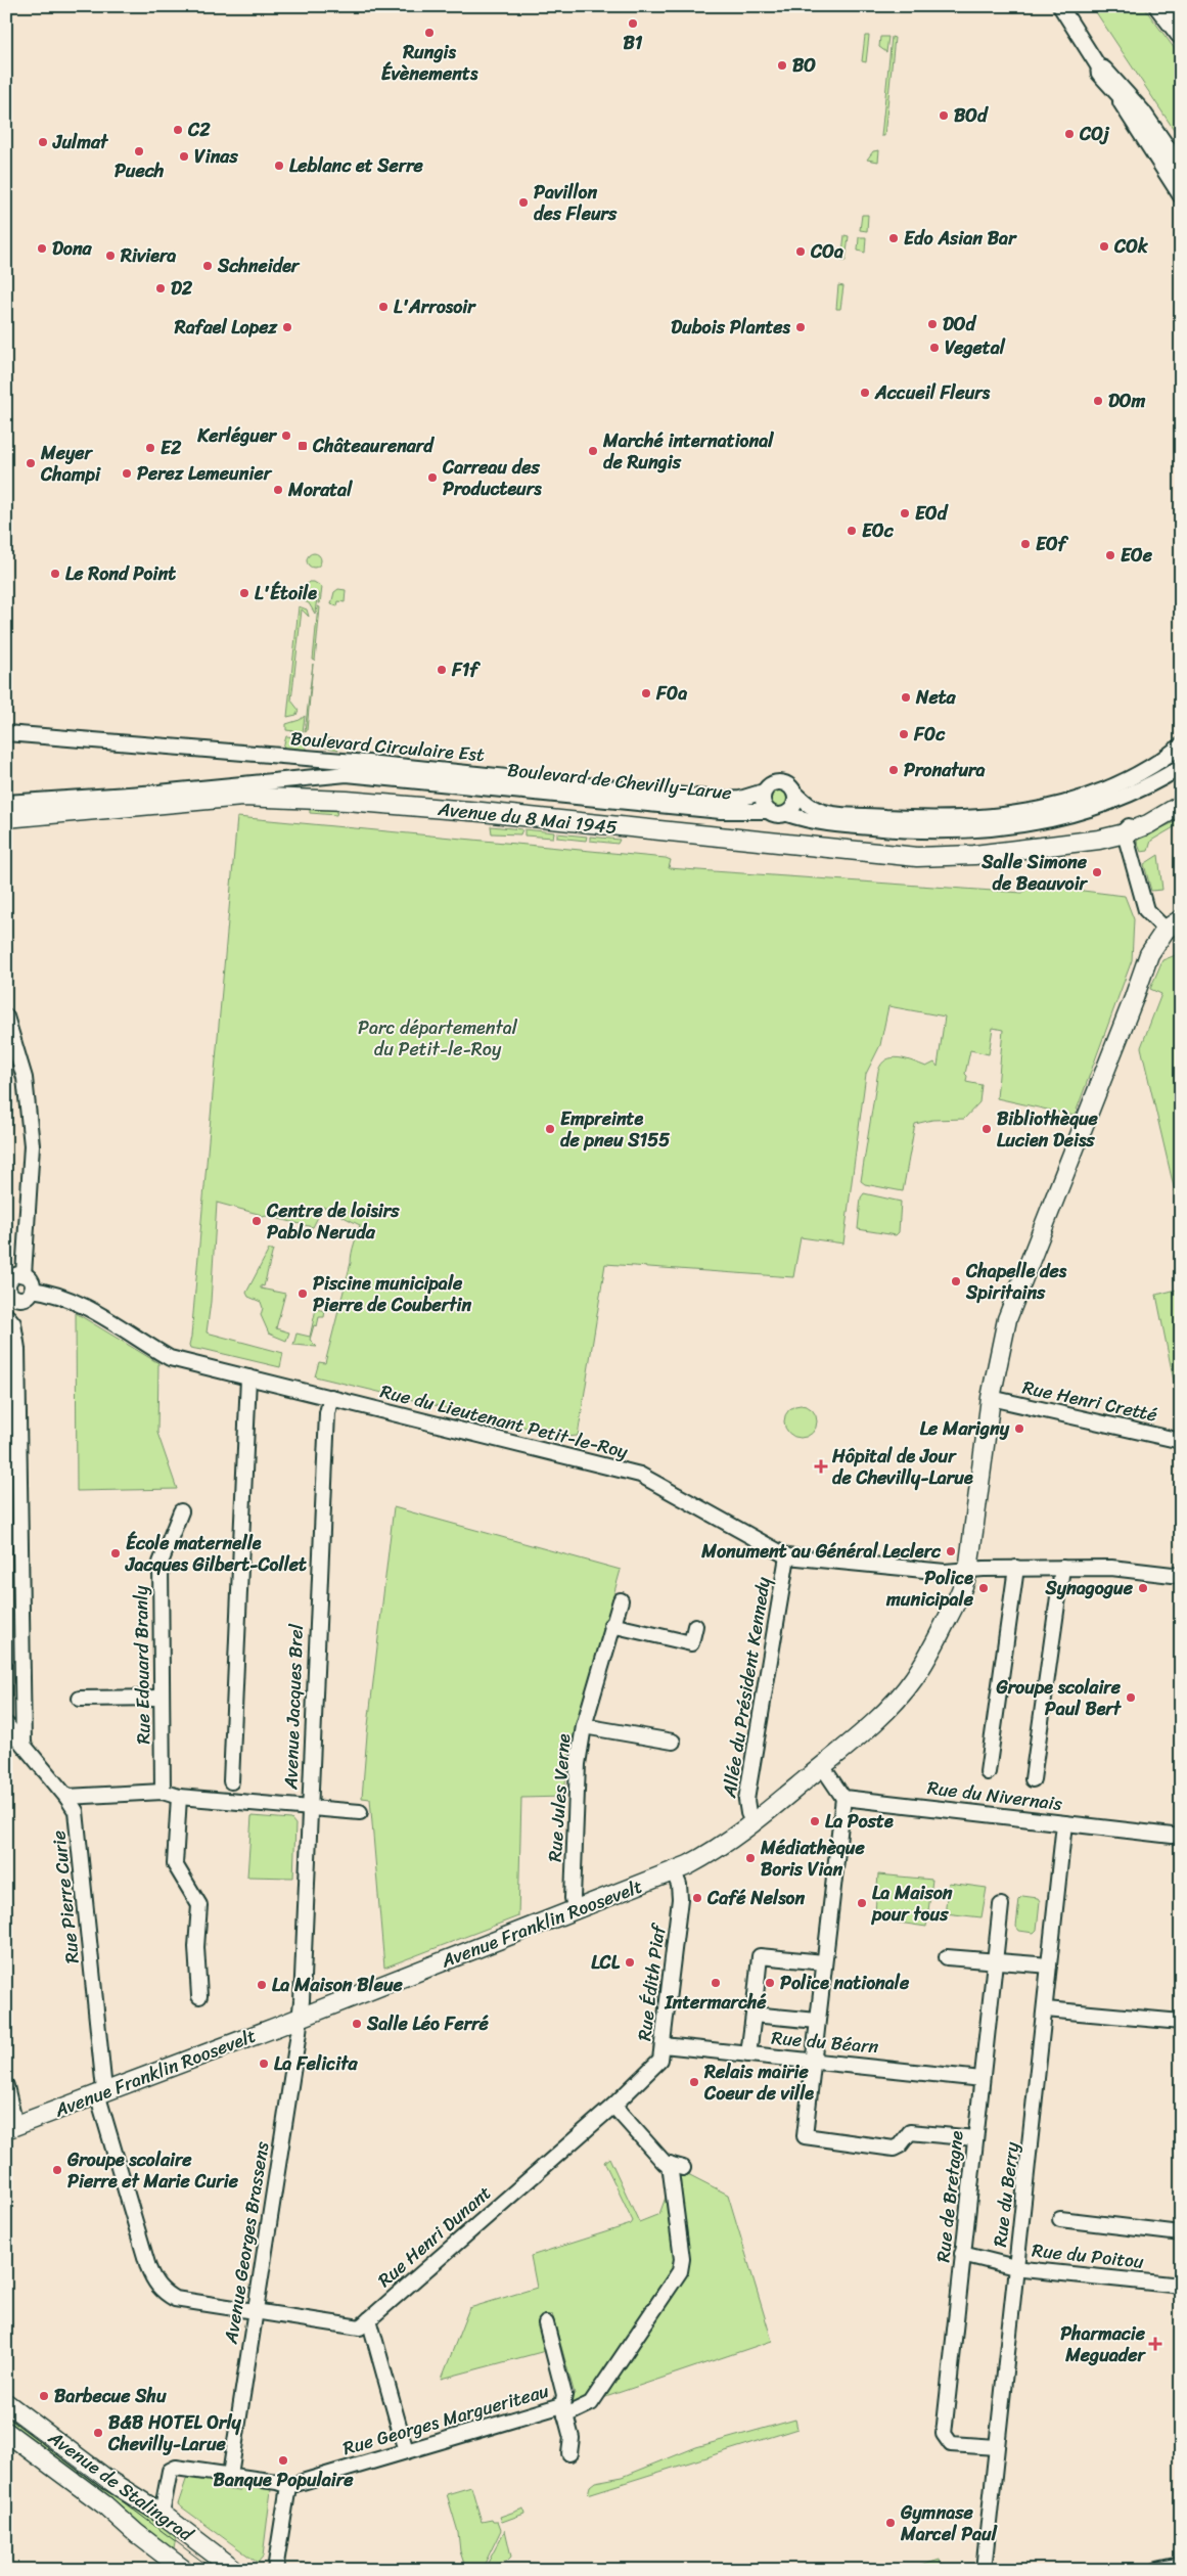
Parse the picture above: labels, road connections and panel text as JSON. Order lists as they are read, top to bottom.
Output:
{
  "streets": {
    "main road": ["Avenue du 8 Mai 1945", "Avenue Franklin Roosevelt", "Avenue de Stalingrad"],
    "street": [
      "Boulevard Circulaire Est",
      "Boulevard de Chevilly-Larue",
      "Rue Henri Cretté",
      "Rue du Lieutenant Petit-le-Roy",
      "Rue Edouard Branly",
      "Allée du Président Kennedy",
      "Avenue Jacques Brel",
      "Rue du Nivernais",
      "Rue Jules Verne",
      "Rue Pierre Curie",
      "Rue Édith Piaf",
      "Rue du Béarn",
      "Rue du Berry",
      "Rue de Bretagne",
      "Rue Henri Dunant",
      "Avenue Georges Brassens",
      "Rue du Poitou",
      "Rue Georges Margueriteau"
    ]
  },
  "crossings": [
    ["Boulevard Circulaire Est", "Boulevard de Chevilly-Larue"],
    ["Rue Henri Cretté", "Avenue Franklin Roosevelt"],
    ["Rue du Lieutenant Petit-le-Roy", "Allée du Président Kennedy"],
    ["Rue du Lieutenant Petit-le-Roy", "Avenue Jacques Brel"],
    ["Rue du Lieutenant Petit-le-Roy", "Avenue Franklin Roosevelt"],
    ["Allée du Président Kennedy", "Avenue Franklin Roosevelt"],
    ["Avenue Jacques Brel", "Avenue Franklin Roosevelt"],
    ["Avenue Jacques Brel", "Avenue Georges Brassens"],
    ["Rue du Nivernais", "Rue du Berry"],
    ["Rue Jules Verne", "Avenue Franklin Roosevelt"],
    ["Rue Pierre Curie", "Avenue Franklin Roosevelt"],
    ["Rue Pierre Curie", "Rue Henri Dunant"],
    ["Rue Pierre Curie", "Avenue Georges Brassens"],
    ["Avenue Franklin Roosevelt", "Rue Édith Piaf"],
    ["Avenue Franklin Roosevelt", "Avenue Georges Brassens"],
    ["Rue Édith Piaf", "Rue du Béarn"],
    ["Rue Édith Piaf", "Rue Henri Dunant"],
    ["Rue du Béarn", "Rue de Bretagne"],
    ["Rue du Berry", "Rue de Bretagne"],
    ["Rue du Berry", "Rue du Poitou"],
    ["Rue de Bretagne", "Rue du Poitou"],
    ["Rue Henri Dunant", "Avenue Georges Brassens"]
  ],
  "parks": ["Parc départemental du Petit-le-Roy"],
  "places": {
    "other": [
      "B1",
      "Rungis Évènements",
      "BO",
      "BOd",
      "C2",
      "COj",
      "Julmat",
      "Puech",
      "Vinas",
      "Leblanc et Serre",
      "Pavillon des Fleurs",
      "Edo Asian Bar",
      "COk",
      "Dona",
      "COa",
      "Riviera",
      "Schneider",
      "D2",
      "L'Arrosoir",
      "DOd",
      "Rafael Lopez",
      "Dubois Plantes",
      "Vegetal",
      "Accueil Fleurs",
      "DOm",
      "Kerléguer",
      "E2",
      "Marché international de Rungis",
      "Meyer Champi",
      "Perez Lemeunier",
      "Carreau des Producteurs",
      "Moratal",
      "EOd",
      "EOc",
      "EOf",
      "EOe",
      "Le Rond Point",
      "L'Étoile",
      "F1f",
      "F0a",
      "Neta",
      "F0c",
      "Pronatura",
      "Salle Simone de Beauvoir",
      "Empreinte de pneu S155",
      "Bibliothèque Lucien Deiss",
      "Centre de loisirs Pablo Neruda",
      "Chapelle des Spiritains",
      "Piscine municipale Pierre de Coubertin",
      "Le Marigny",
      "Monument au Général Leclerc",
      "École maternelle Jacques Gilbert-Collet",
      "Police municipale",
      "Synagogue",
      "Groupe scolaire Paul Bert",
      "La Poste",
      "Médiathèque Boris Vian",
      "Café Nelson",
      "La Maison pour tous",
      "LCL",
      "Intermarché",
      "Police nationale",
      "La Maison Bleue",
      "Salle Léo Ferré",
      "La Felicita",
      "Relais mairie Coeur de ville",
      "Groupe scolaire Pierre et Marie Curie",
      "Barbecue Shu",
      "B&B HOTEL Orly Chevilly-Larue",
      "Banque Populaire",
      "Gymnase Marcel Paul"
    ],
    "transit": ["Châteaurenard"],
    "health": ["Hôpital de Jour de Chevilly-Larue", "Pharmacie Meguader"]
  }
}
